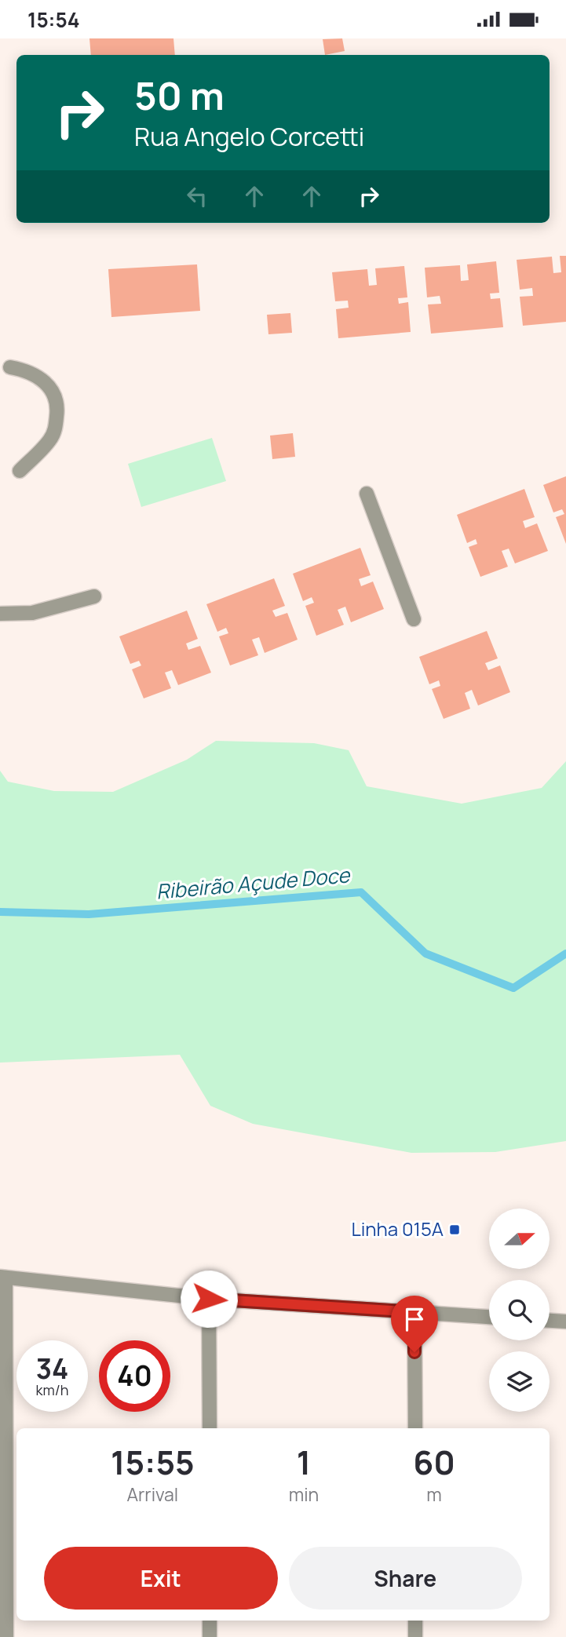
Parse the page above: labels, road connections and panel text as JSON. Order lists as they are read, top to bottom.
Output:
{
  "water": ["Ribeirão Açude Doce"],
  "places": {
    "transit": ["Linha 015A"]
  },
  "north": "right",
  "page": {
    "status": "15:54",
    "turn": ["50 m", "Rua Angelo Corcetti"],
    "speed": "34 km/h",
    "limit": "40",
    "eta": [
      "15:55",
      "Arrival",
      "1",
      "min",
      "60",
      "m"
    ],
    "buttons": ["Exit", "Share"]
  }
}
